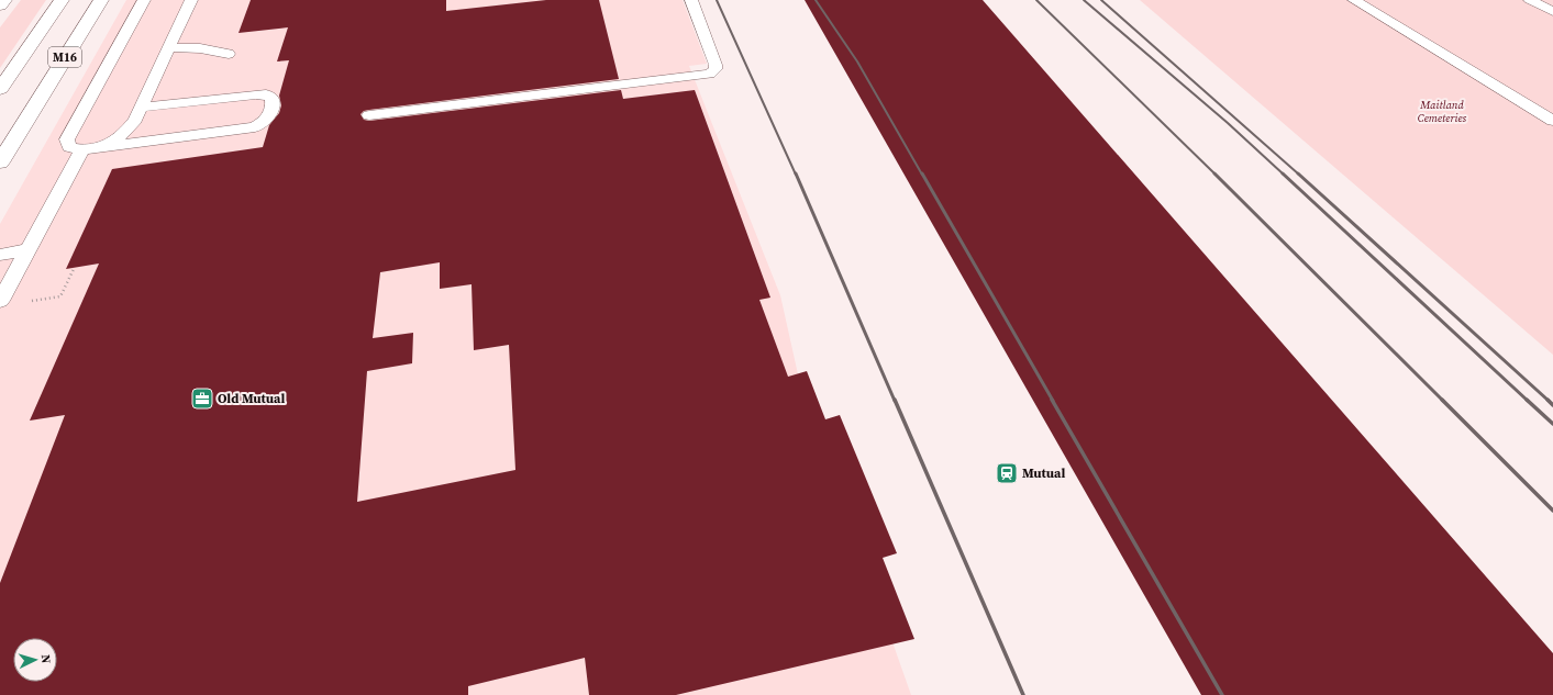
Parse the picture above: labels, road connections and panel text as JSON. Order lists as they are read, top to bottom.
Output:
{
  "streets": {
    "main road": ["M16"]
  },
  "parks": ["Maitland Cemeteries"],
  "places": {
    "office": ["Old Mutual"],
    "station": ["Mutual"]
  },
  "north": "right"
}
